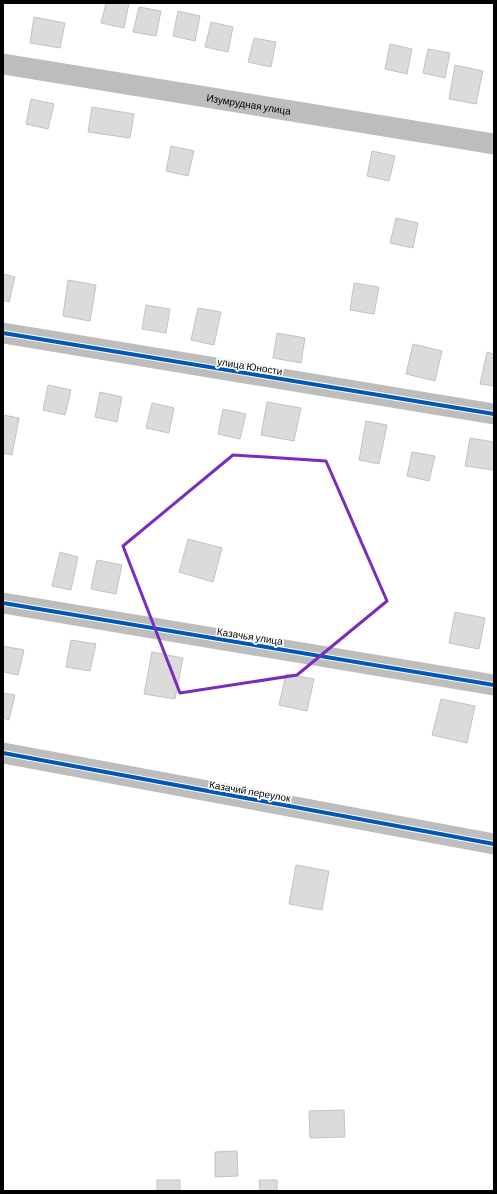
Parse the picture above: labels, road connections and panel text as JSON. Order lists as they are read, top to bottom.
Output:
{
  "streets": {
    "street": [
      "Изумрудная улица",
      "улица Юности",
      "Казачья улица",
      "Казачий переулок"
    ]
  }
}
